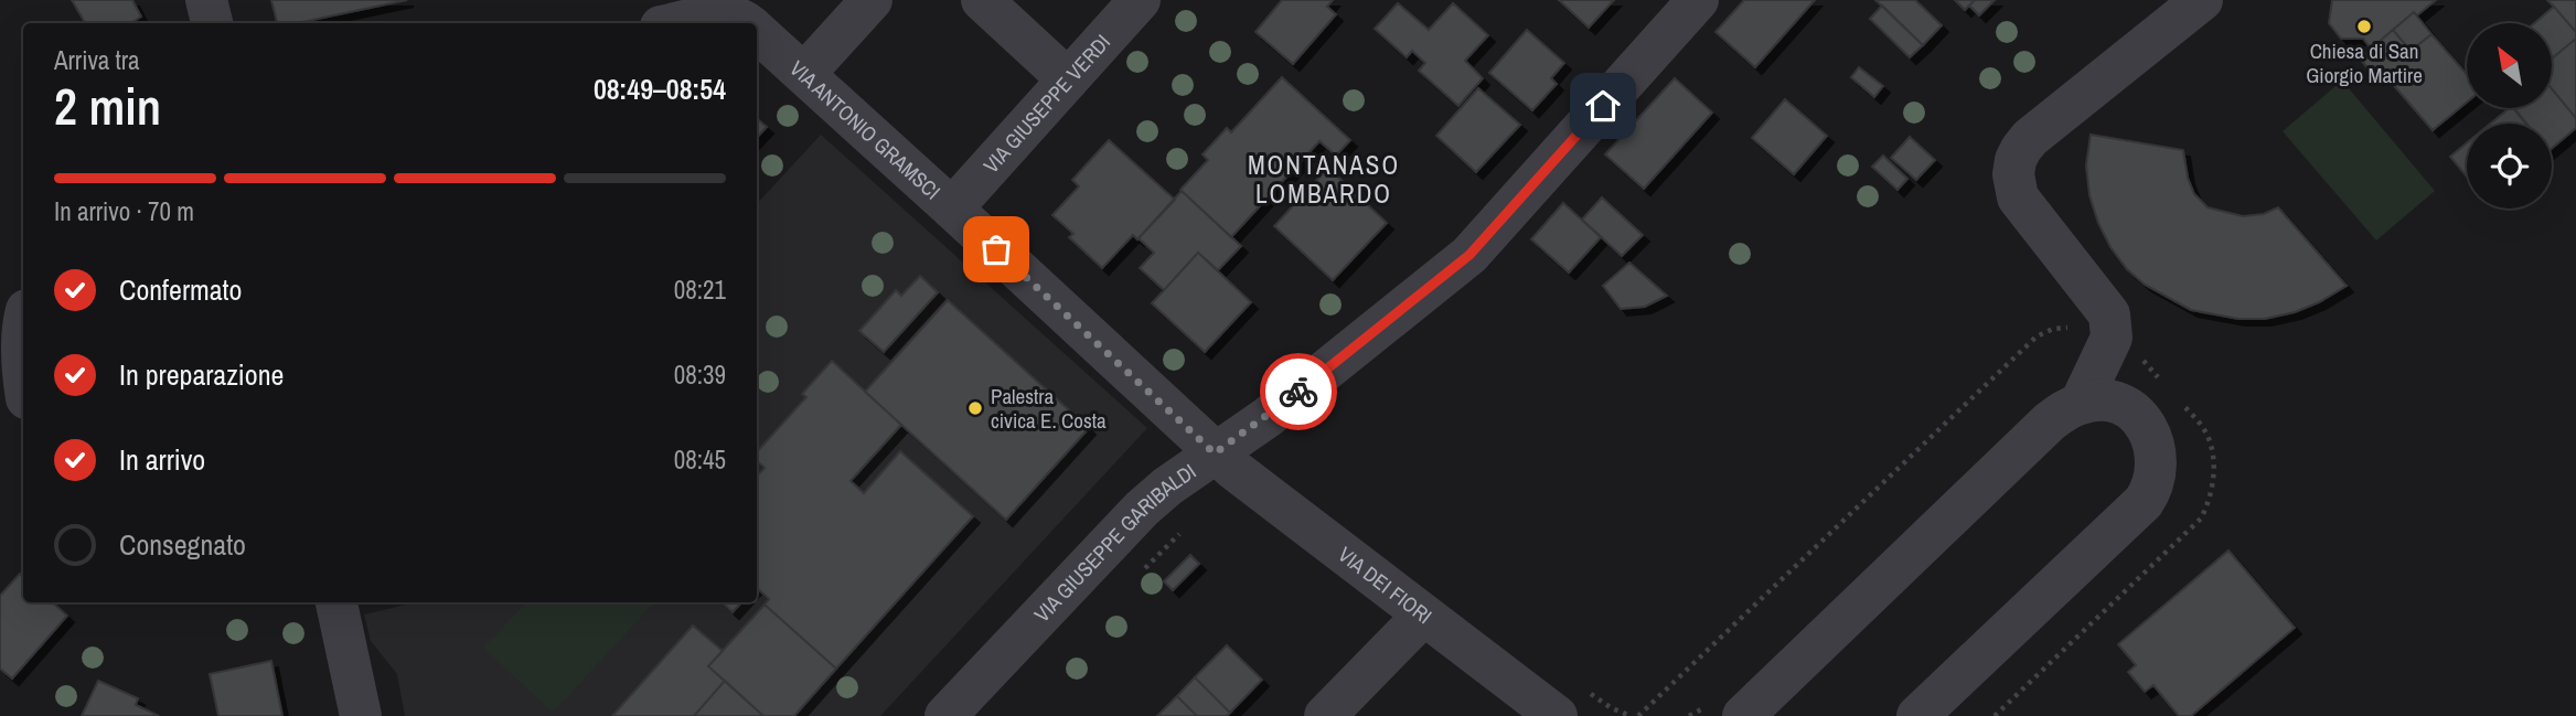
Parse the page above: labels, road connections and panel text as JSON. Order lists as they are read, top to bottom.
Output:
{
  "streets": {
    "street": [
      "VIA GIUSEPPE VERDI",
      "VIA ANTONIO GRAMSCI",
      "VIA GIUSEPPE GARIBALDI",
      "VIA DEI FIORI"
    ]
  },
  "crossings": [
    ["VIA GIUSEPPE VERDI", "VIA ANTONIO GRAMSCI"],
    ["VIA ANTONIO GRAMSCI", "VIA GIUSEPPE GARIBALDI"],
    ["VIA ANTONIO GRAMSCI", "VIA DEI FIORI"],
    ["VIA GIUSEPPE GARIBALDI", "VIA DEI FIORI"]
  ],
  "districts": ["MONTANASO LOMBARDO"],
  "places": ["Chiesa di San Giorgio Martire", "Palestra civica E. Costa"],
  "north": "top left",
  "page": {
    "heading": ["2 min", "Arriva tra", "08:49–08:54"],
    "bar": "In arrivo · 70 m",
    "list": [
      ["Confermato", "08:21"],
      ["In preparazione", "08:39"],
      ["In arrivo", "08:45"],
      "Consegnato"
    ]
  }
}
